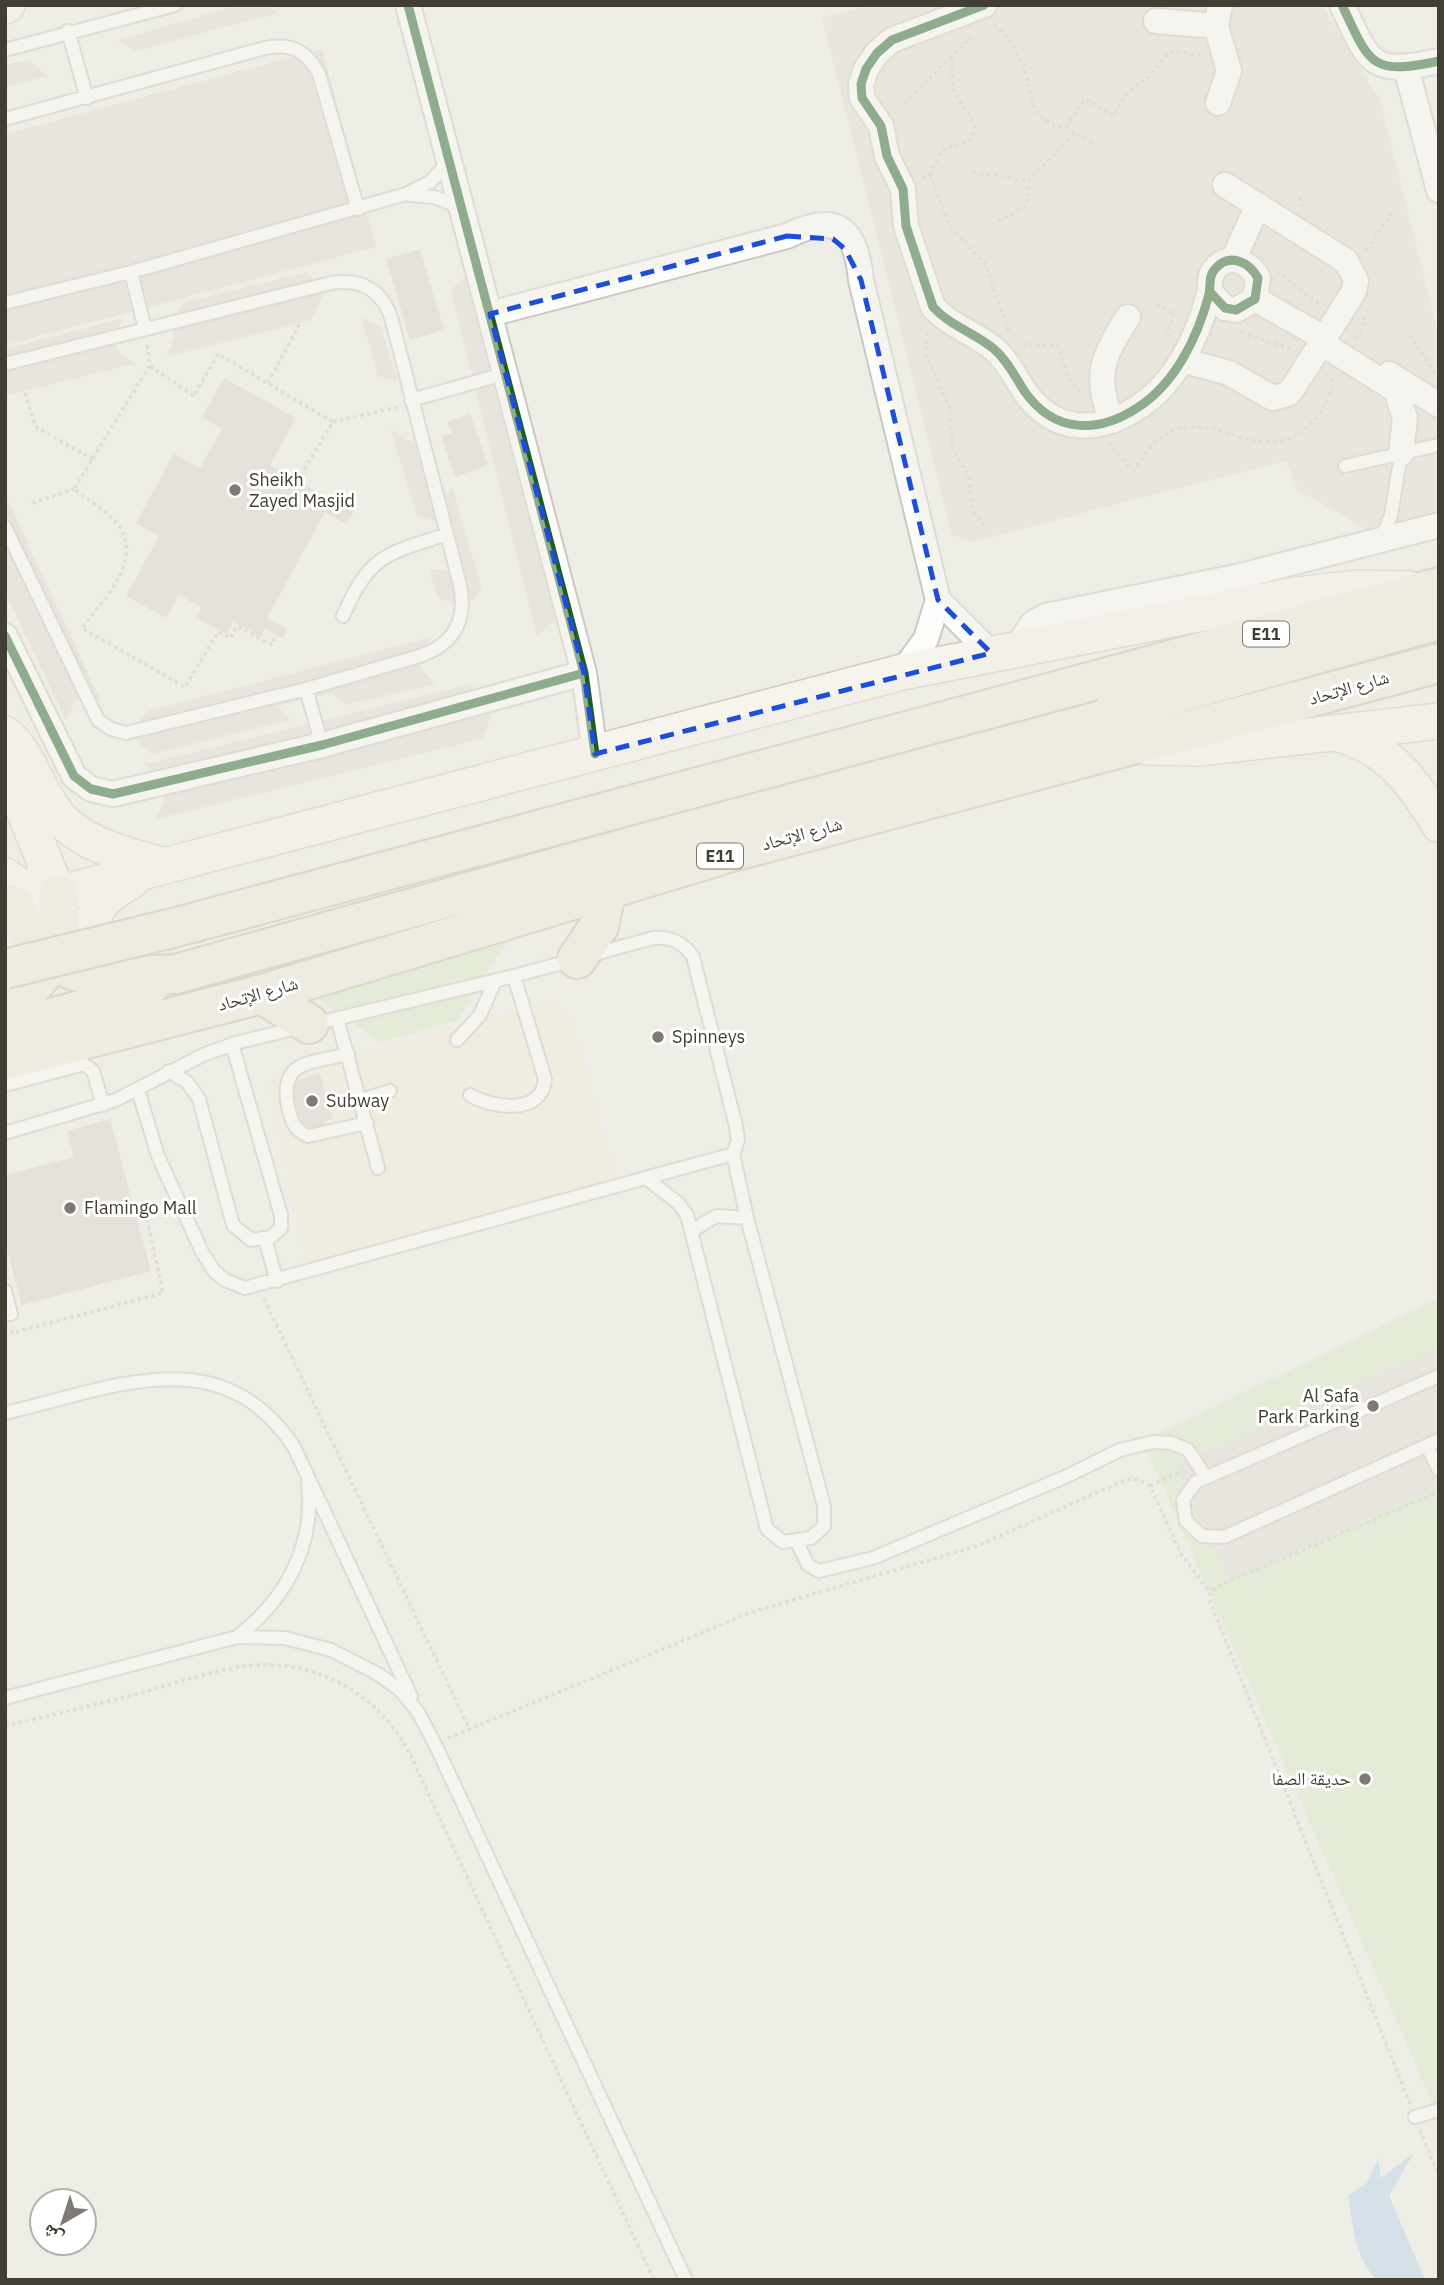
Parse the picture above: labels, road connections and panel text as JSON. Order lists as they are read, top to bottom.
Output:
{
  "streets": {
    "highway": ["E11", "شارع الإتحاد"]
  },
  "places": [
    "Sheikh Zayed Masjid",
    "Spinneys",
    "Subway",
    "Flamingo Mall",
    "Al Safa Park Parking",
    "حديقة الصفا"
  ],
  "north": "bottom left"
}
